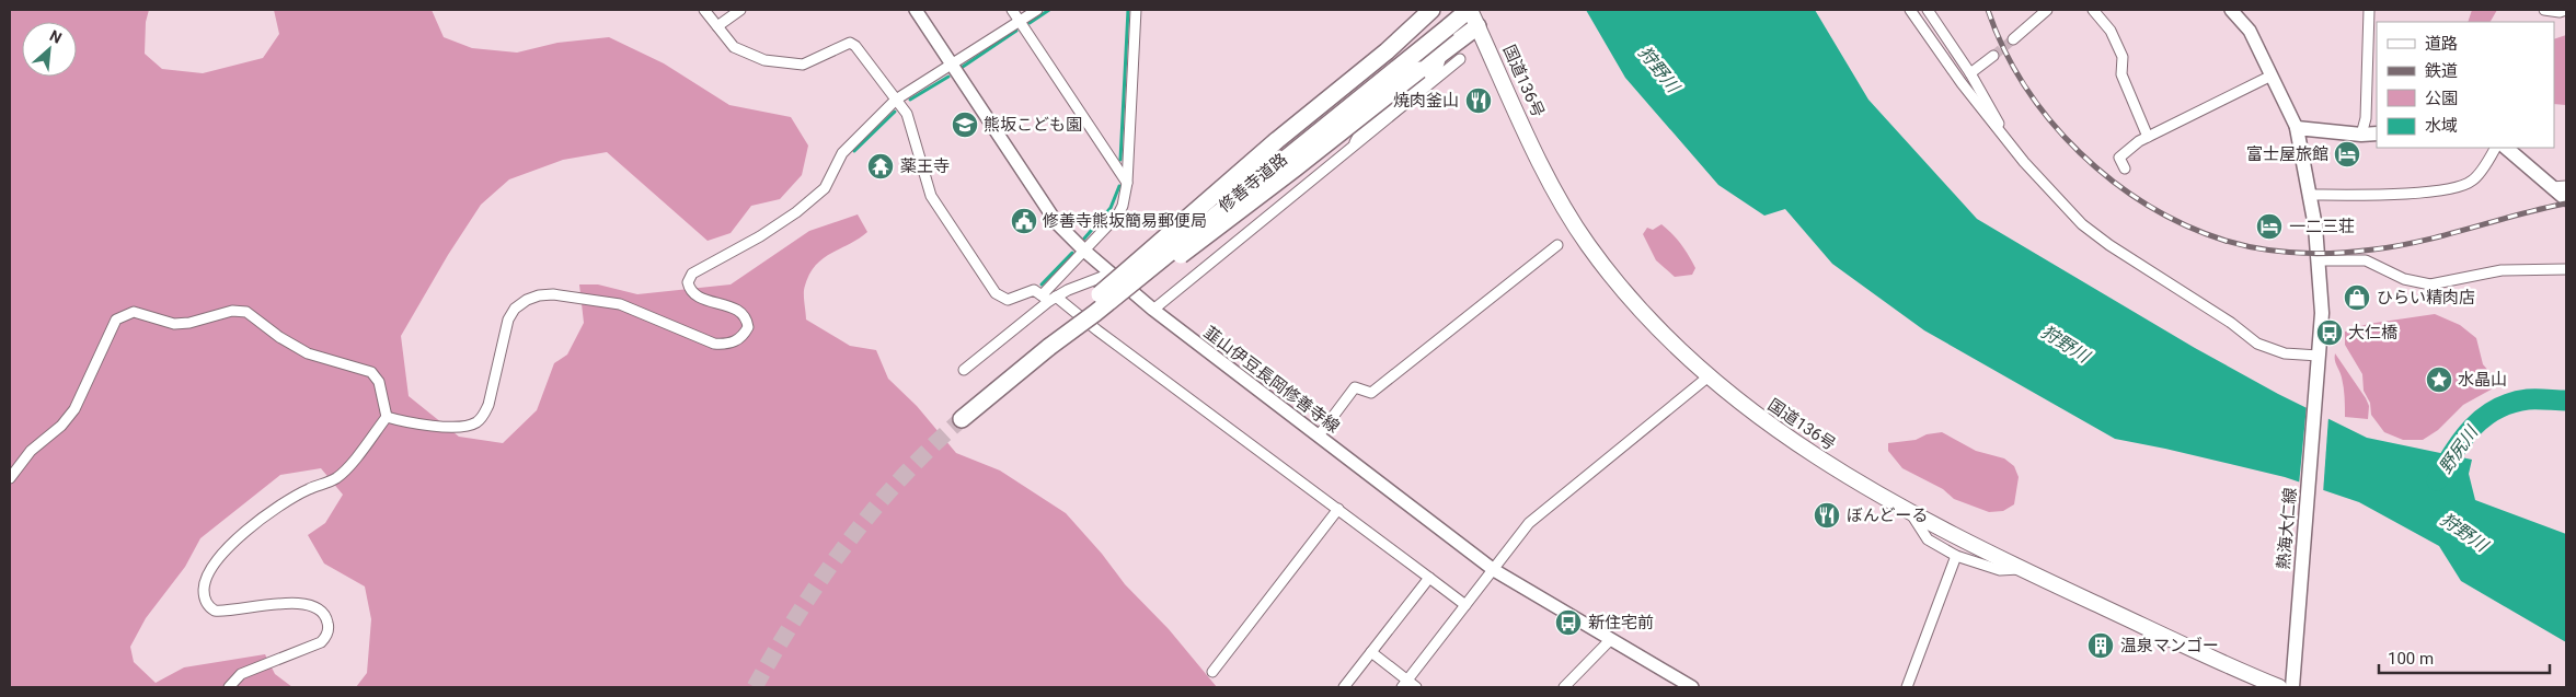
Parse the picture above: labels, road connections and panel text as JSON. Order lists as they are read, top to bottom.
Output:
{
  "streets": {
    "highway": ["国道136号", "修善寺道路"],
    "main road": ["韮山伊豆長岡修善寺線", "熱海大仁線"]
  },
  "crossings": [
    ["国道136号", "修善寺道路"]
  ],
  "water": ["狩野川", "野尻川"],
  "places": {
    "restaurant": ["焼肉釜山", "ぼんどーる"],
    "school or university": ["熊坂こども園"],
    "hotel": ["富士屋旅館", "一二三荘"],
    "temple": ["薬王寺"],
    "public building": ["修善寺熊坂簡易郵便局"],
    "shop": ["ひらい精肉店"],
    "bus stop": ["大仁橋", "新住宅前"],
    "place": ["水晶山"],
    "building": ["温泉マンゴー"]
  },
  "legend": [
    "道路",
    "鉄道",
    "公園",
    "水域"
  ],
  "scale_bar": "100 m",
  "north": "top right"
}
